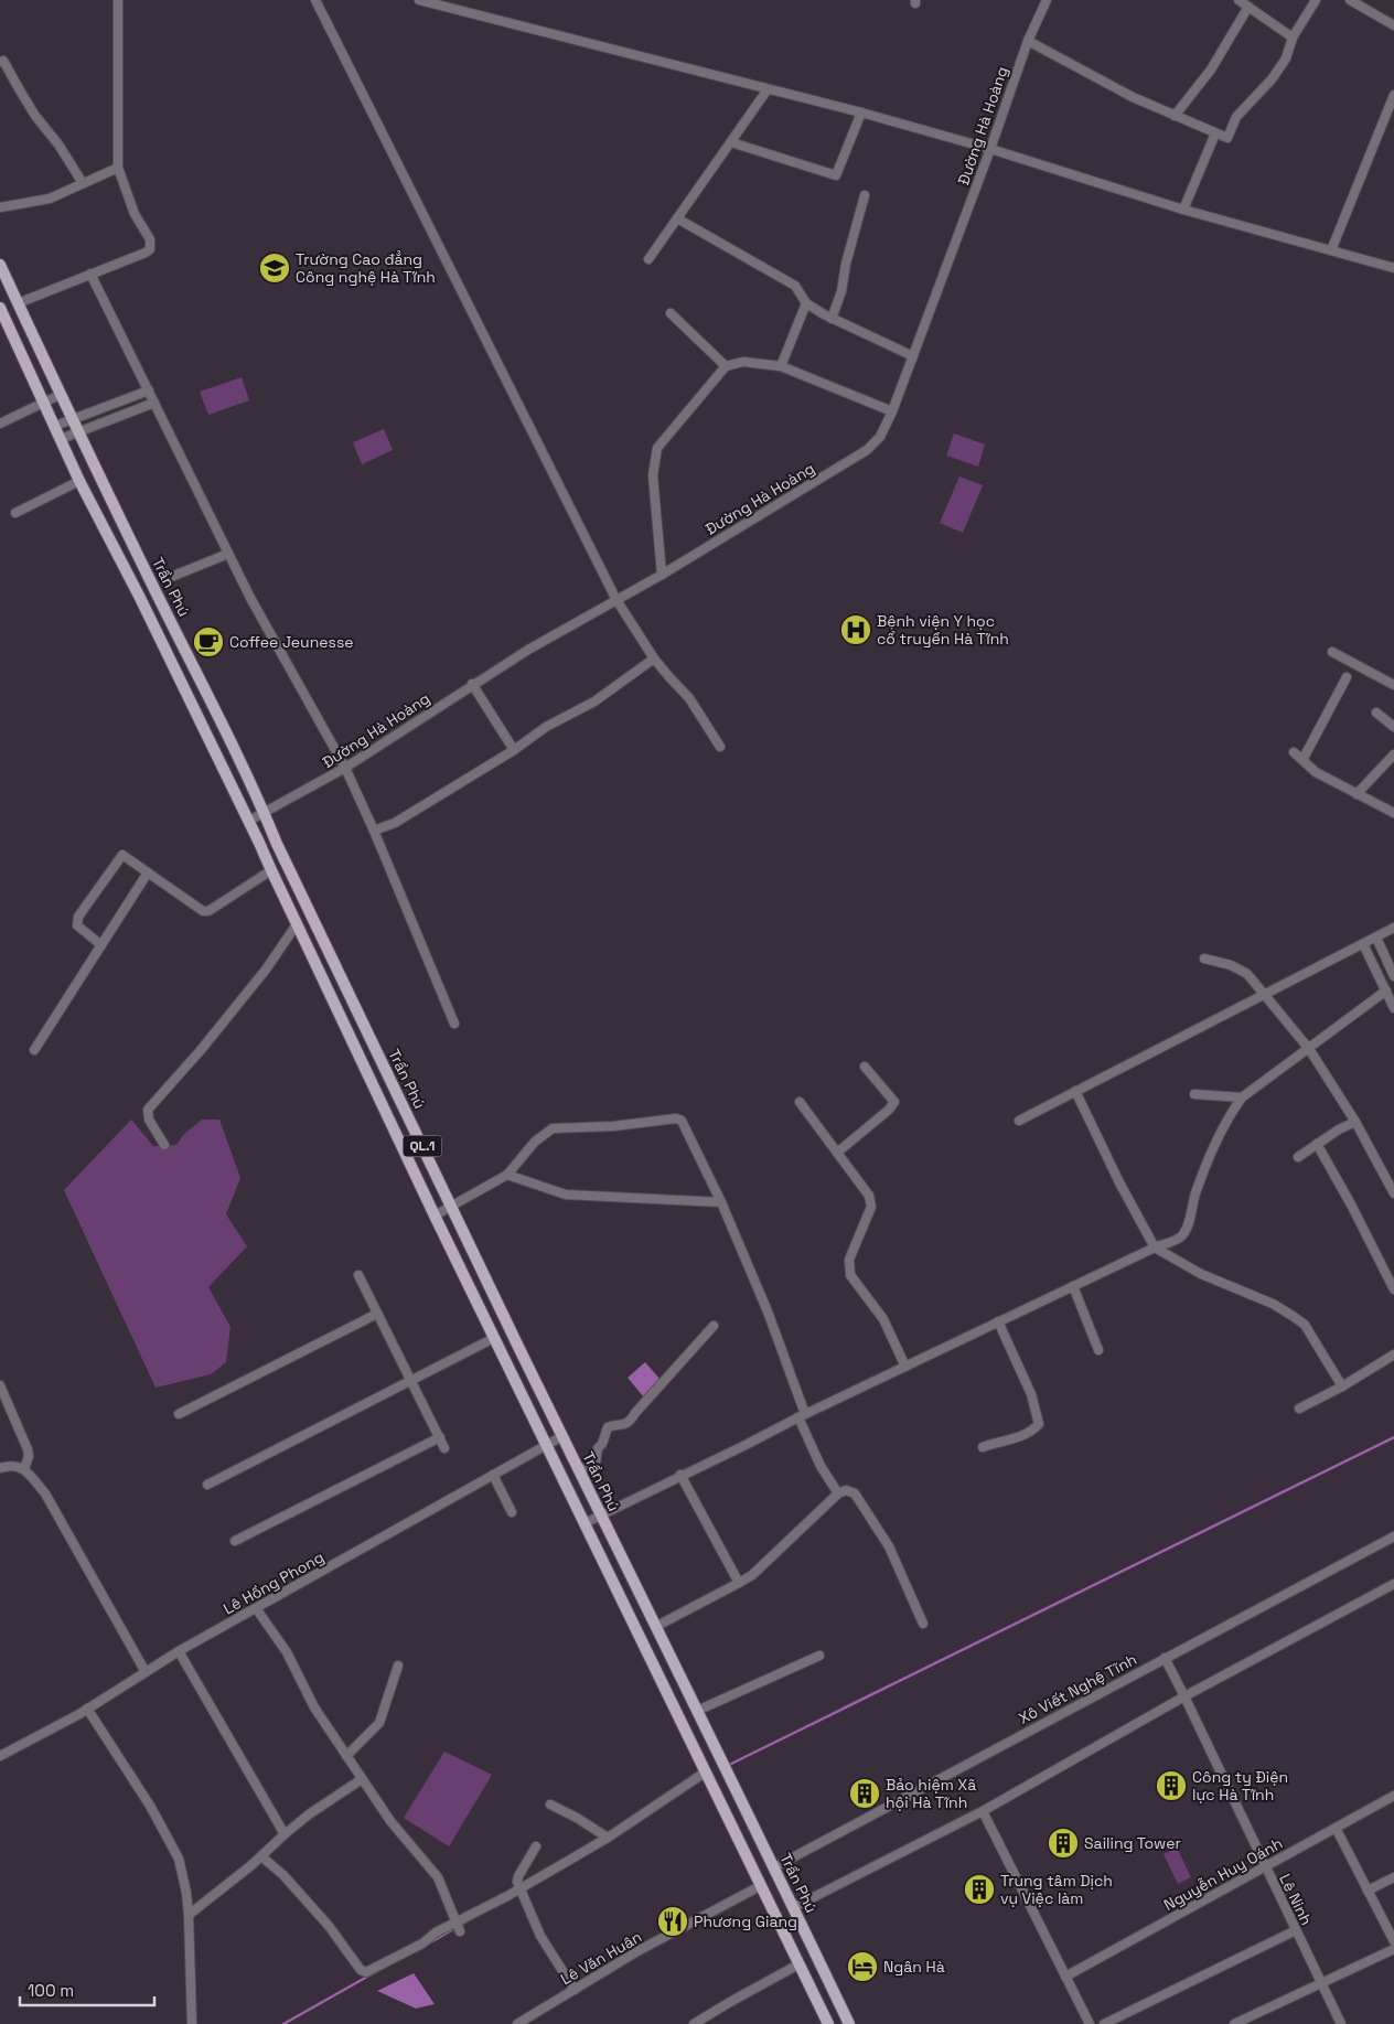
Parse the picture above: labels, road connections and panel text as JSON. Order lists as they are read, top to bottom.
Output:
{
  "streets": {
    "main road": ["Trần Phú", "QL.1"],
    "street": [
      "Đường Hà Hoàng",
      "Lê Hồng Phong",
      "Xô Viết Nghệ Tĩnh",
      "Nguyễn Huy Oánh",
      "Lê Ninh",
      "Lê Văn Huân"
    ]
  },
  "crossings": [
    ["Đường Hà Hoàng", "Trần Phú"],
    ["Trần Phú", "Lê Hồng Phong"],
    ["Trần Phú", "Xô Viết Nghệ Tĩnh"],
    ["Trần Phú", "Lê Văn Huân"],
    ["Xô Viết Nghệ Tĩnh", "Lê Ninh"],
    ["Nguyễn Huy Oánh", "Lê Ninh"]
  ],
  "places": {
    "school or university": ["Trường Cao đẳng Công nghệ Hà Tĩnh"],
    "hospital": ["Bệnh viện Y học cổ truyền Hà Tĩnh"],
    "cafe": ["Coffee Jeunesse"],
    "building": [
      "Công ty Điện lực Hà Tĩnh",
      "Bảo hiệm Xã hội Hà Tĩnh",
      "Sailing Tower",
      "Trung tâm Dịch vụ Việc làm"
    ],
    "restaurant": ["Phương Giang"],
    "hotel": ["Ngân Hà"]
  },
  "scale_bar": "100 m"
}
